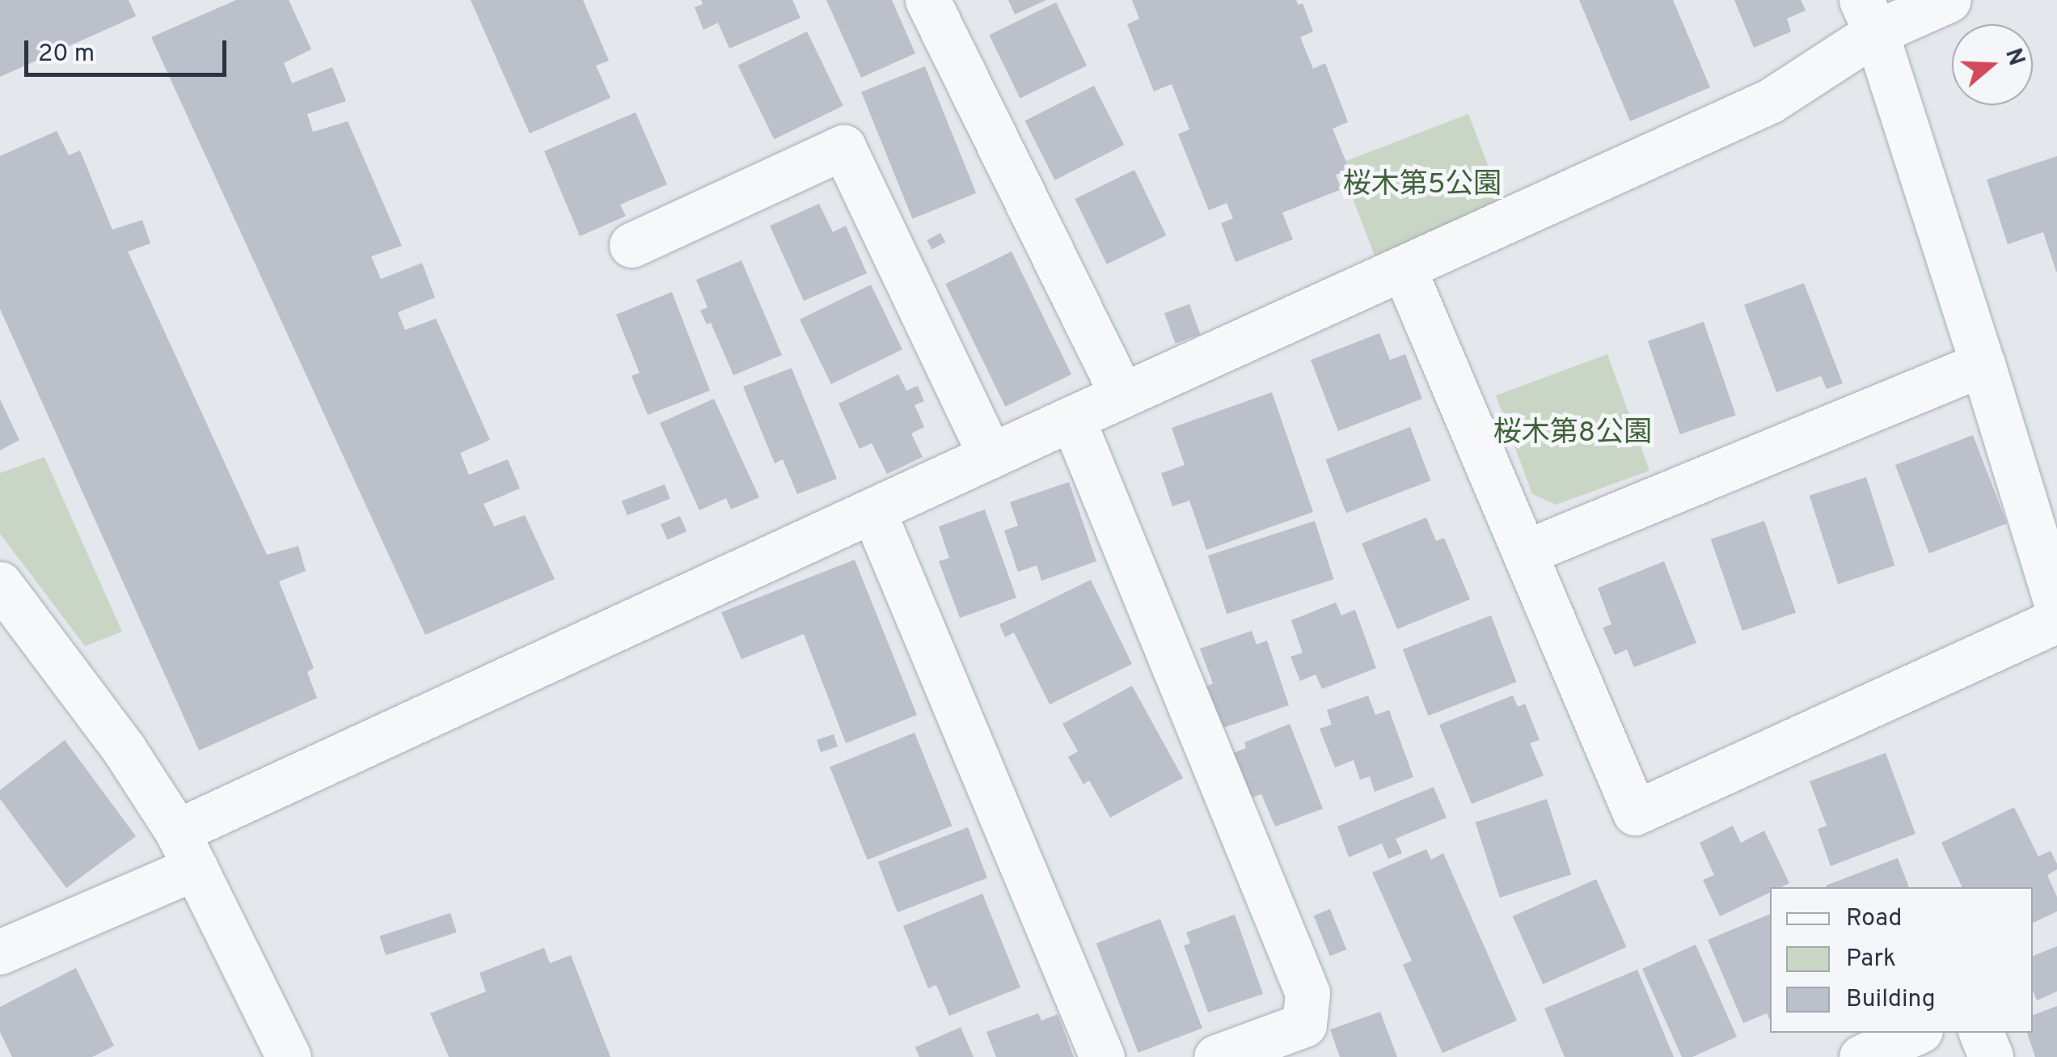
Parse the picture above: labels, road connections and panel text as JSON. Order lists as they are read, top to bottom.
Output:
{
  "parks": ["桜木第5公園", "桜木第8公園"],
  "legend": ["Road", "Park", "Building"],
  "scale_bar": "20 m",
  "north": "right"
}
